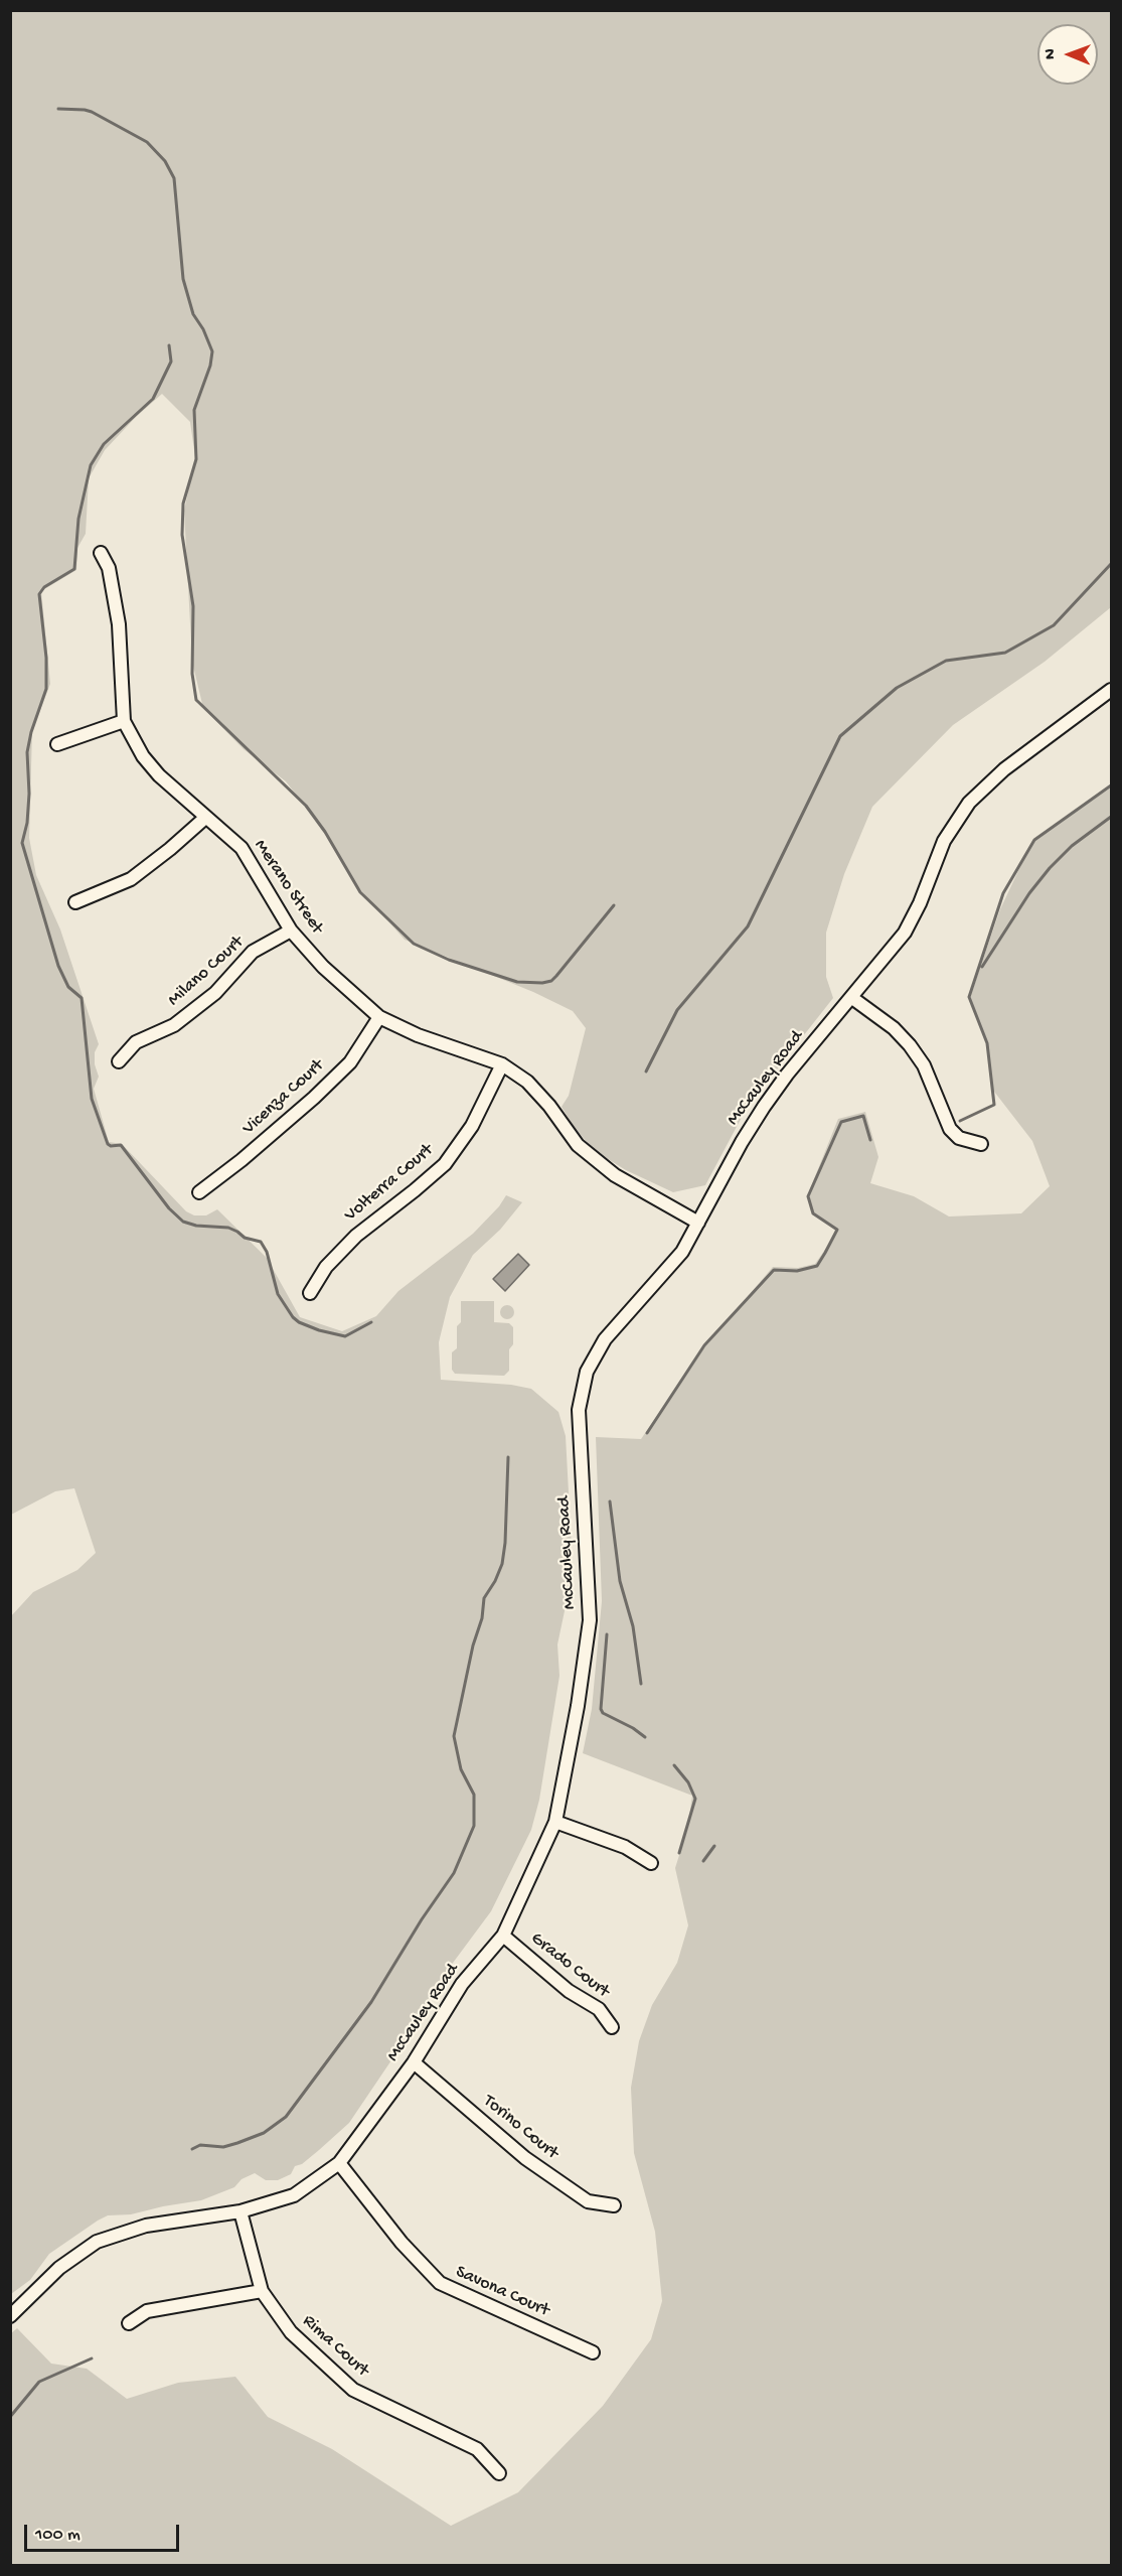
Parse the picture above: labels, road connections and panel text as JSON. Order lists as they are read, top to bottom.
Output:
{
  "streets": {
    "street": [
      "Merano Street",
      "Milano Court",
      "McCauley Road",
      "Vicenza Court",
      "Volterra Court",
      "Grado Court",
      "Torino Court",
      "Savona Court",
      "Rima Court"
    ]
  },
  "crossings": [
    ["Merano Street", "Milano Court"],
    ["Merano Street", "McCauley Road"],
    ["Merano Street", "Vicenza Court"],
    ["Merano Street", "Volterra Court"],
    ["McCauley Road", "Grado Court"],
    ["McCauley Road", "Torino Court"],
    ["McCauley Road", "Savona Court"],
    ["McCauley Road", "Rima Court"]
  ],
  "scale_bar": "100 m",
  "north": "left"
}
